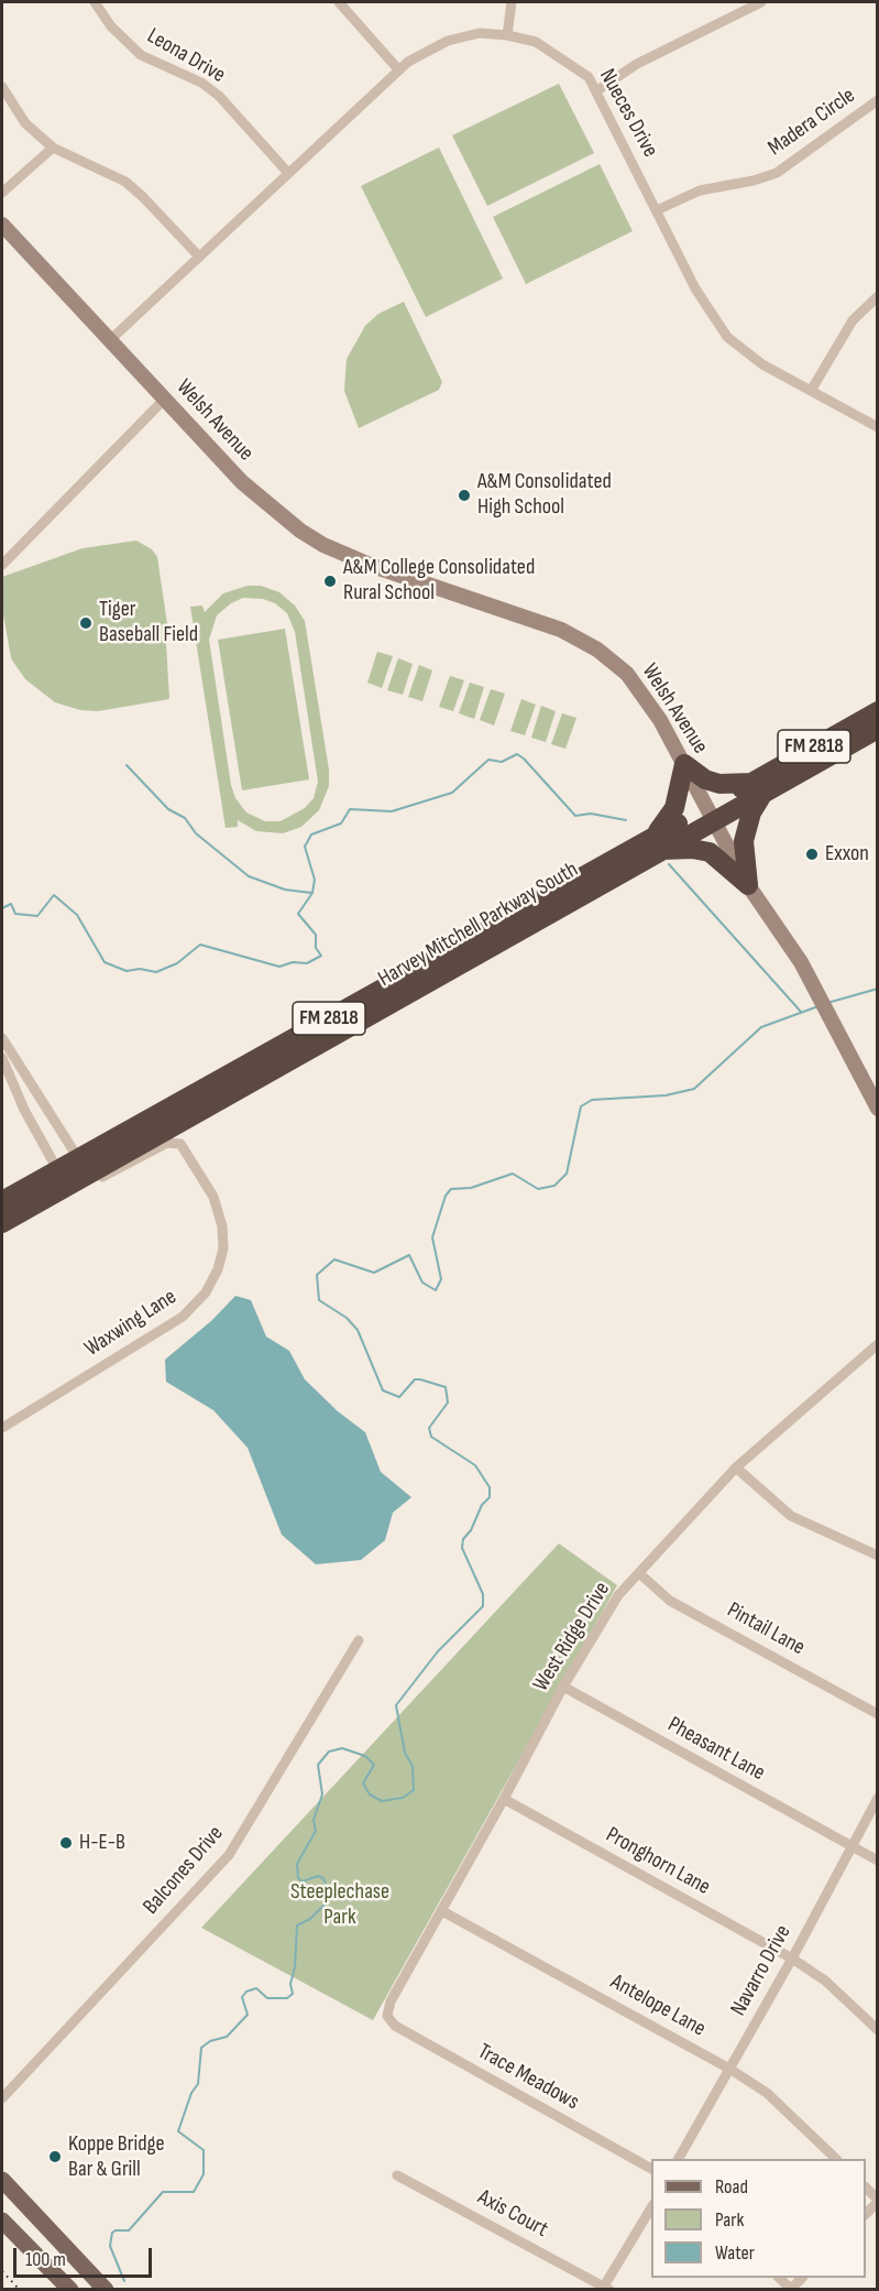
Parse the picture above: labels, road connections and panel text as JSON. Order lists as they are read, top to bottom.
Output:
{
  "streets": {
    "highway": ["FM 2818", "Harvey Mitchell Parkway South"],
    "main road": ["Welsh Avenue"],
    "street": [
      "Leona Drive",
      "Nueces Drive",
      "Madera Circle",
      "Waxwing Lane",
      "Pintail Lane",
      "West Ridge Drive",
      "Pheasant Lane",
      "Pronghorn Lane",
      "Balcones Drive",
      "Navarro Drive",
      "Antelope Lane",
      "Trace Meadows",
      "Axis Court"
    ]
  },
  "crossings": [
    ["Leona Drive", "Nueces Drive"],
    ["Nueces Drive", "Madera Circle"],
    ["Nueces Drive", "Welsh Avenue"],
    ["Welsh Avenue", "Harvey Mitchell Parkway South"],
    ["Pintail Lane", "West Ridge Drive"],
    ["West Ridge Drive", "Pheasant Lane"],
    ["West Ridge Drive", "Pronghorn Lane"],
    ["West Ridge Drive", "Antelope Lane"],
    ["West Ridge Drive", "Trace Meadows"],
    ["Pheasant Lane", "Navarro Drive"],
    ["Pronghorn Lane", "Navarro Drive"],
    ["Navarro Drive", "Antelope Lane"]
  ],
  "parks": ["Steeplechase Park"],
  "places": [
    "A&M Consolidated High School",
    "A&M College Consolidated Rural School",
    "Tiger Baseball Field",
    "Exxon",
    "H-E-B",
    "Koppe Bridge Bar & Grill"
  ],
  "legend": ["Road", "Park", "Water"],
  "scale_bar": "100 m"
}
